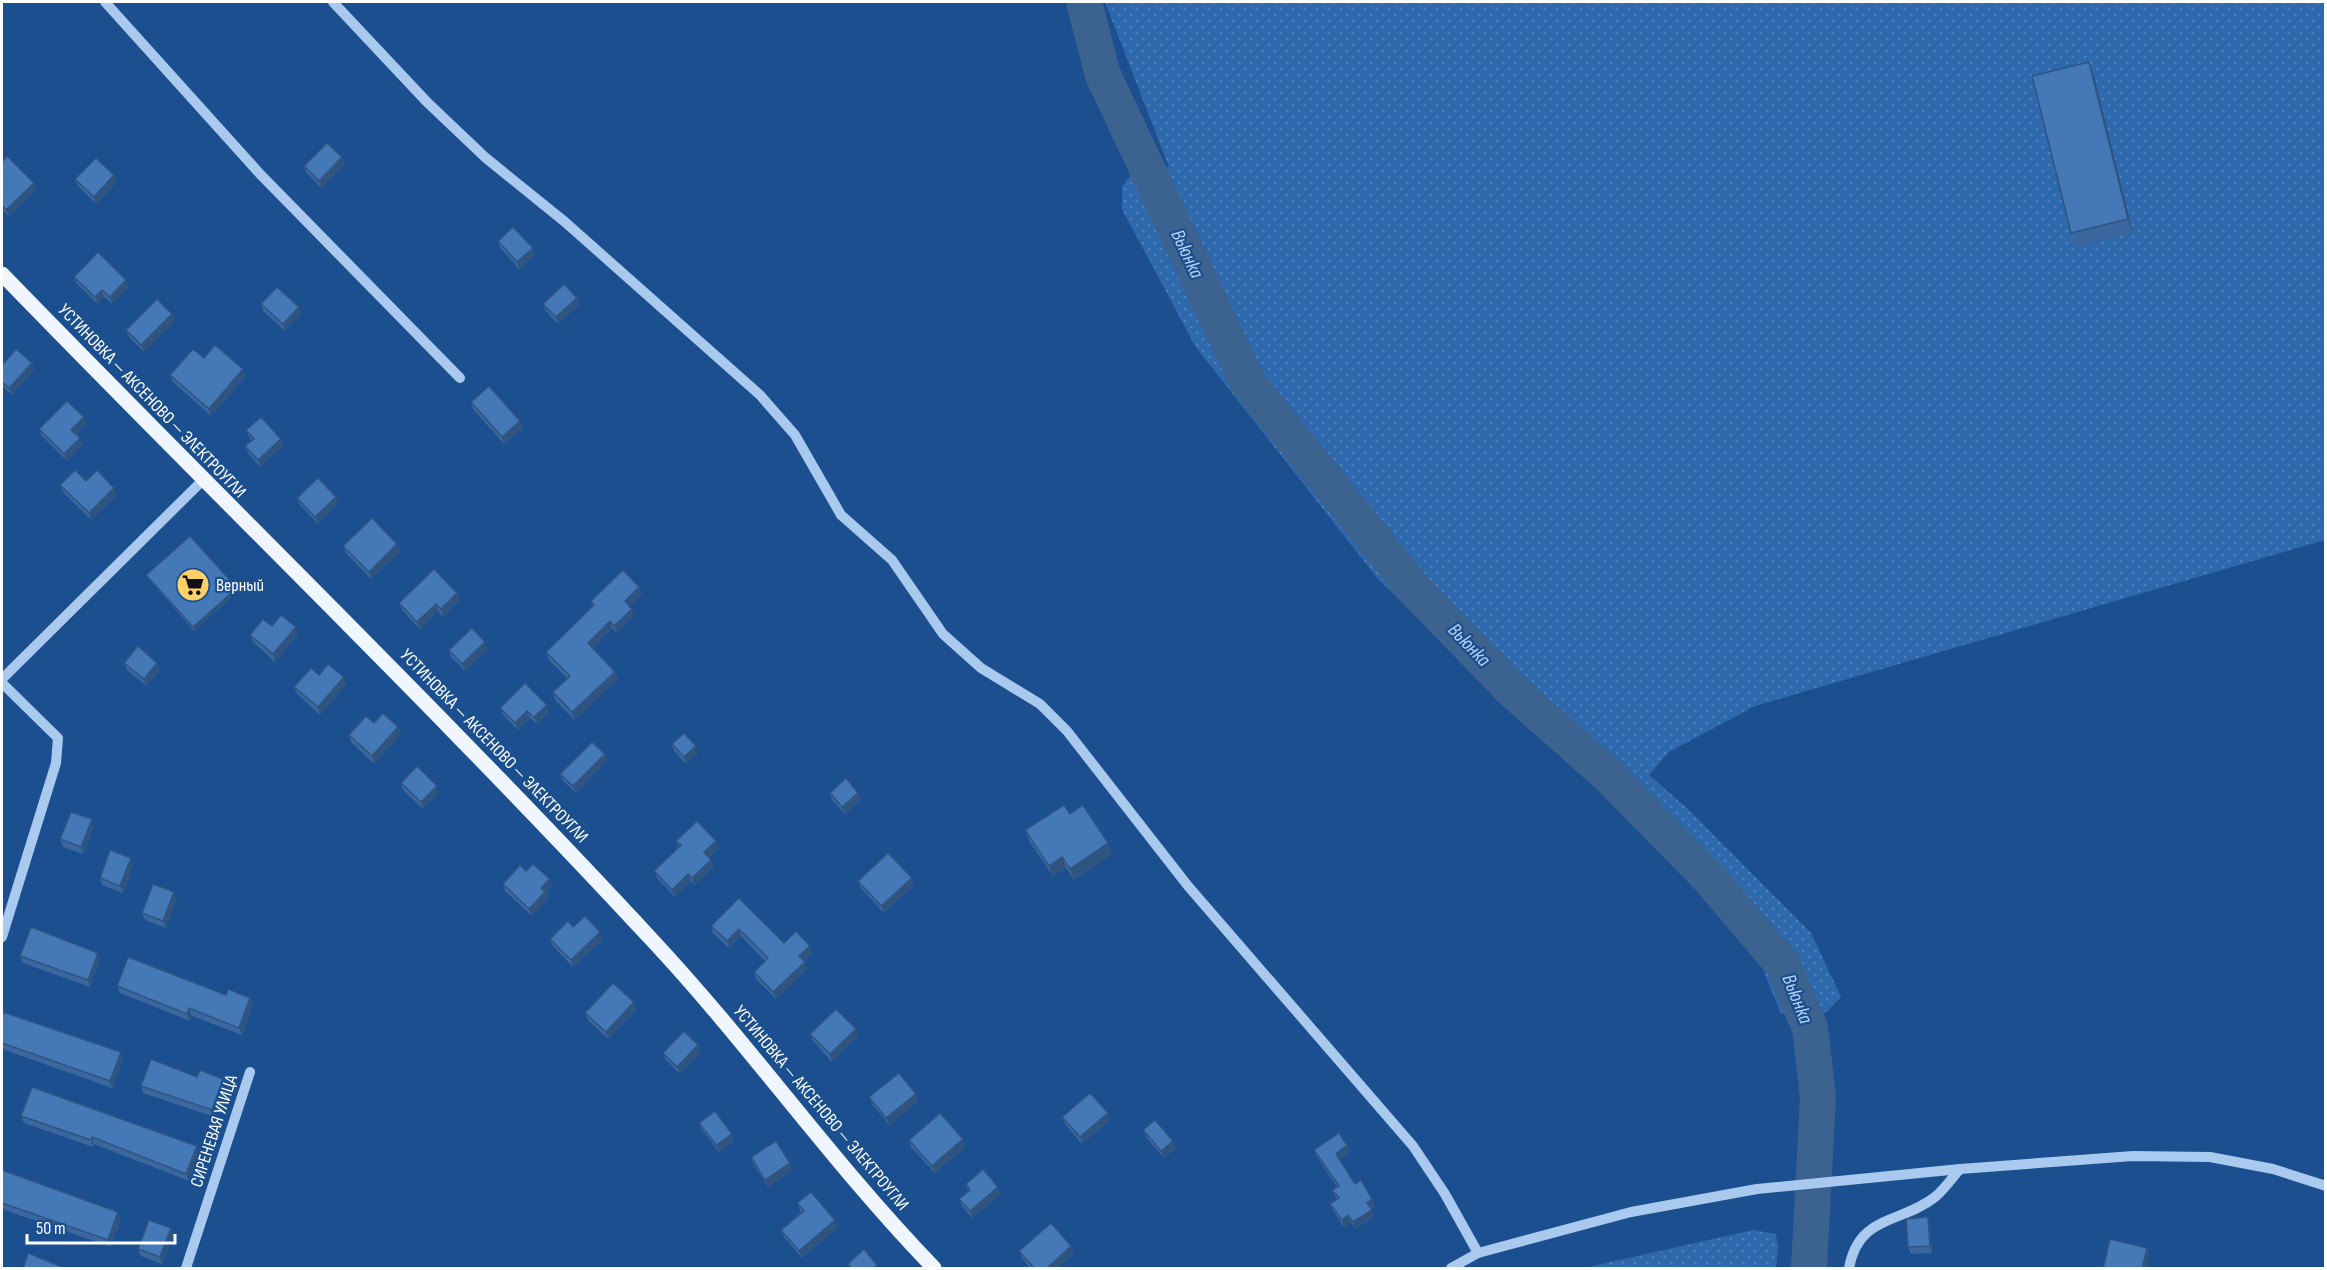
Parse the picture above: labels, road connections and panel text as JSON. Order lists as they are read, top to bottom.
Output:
{
  "streets": {
    "main road": ["УСТИНОВКА — АКСЕНОВО — ЭЛЕКТРОУГЛИ"],
    "street": ["СИРЕНЕВАЯ УЛИЦА"]
  },
  "water": ["Вьюнка"],
  "places": {
    "supermarket": ["Верный"]
  },
  "scale_bar": "50 m"
}
